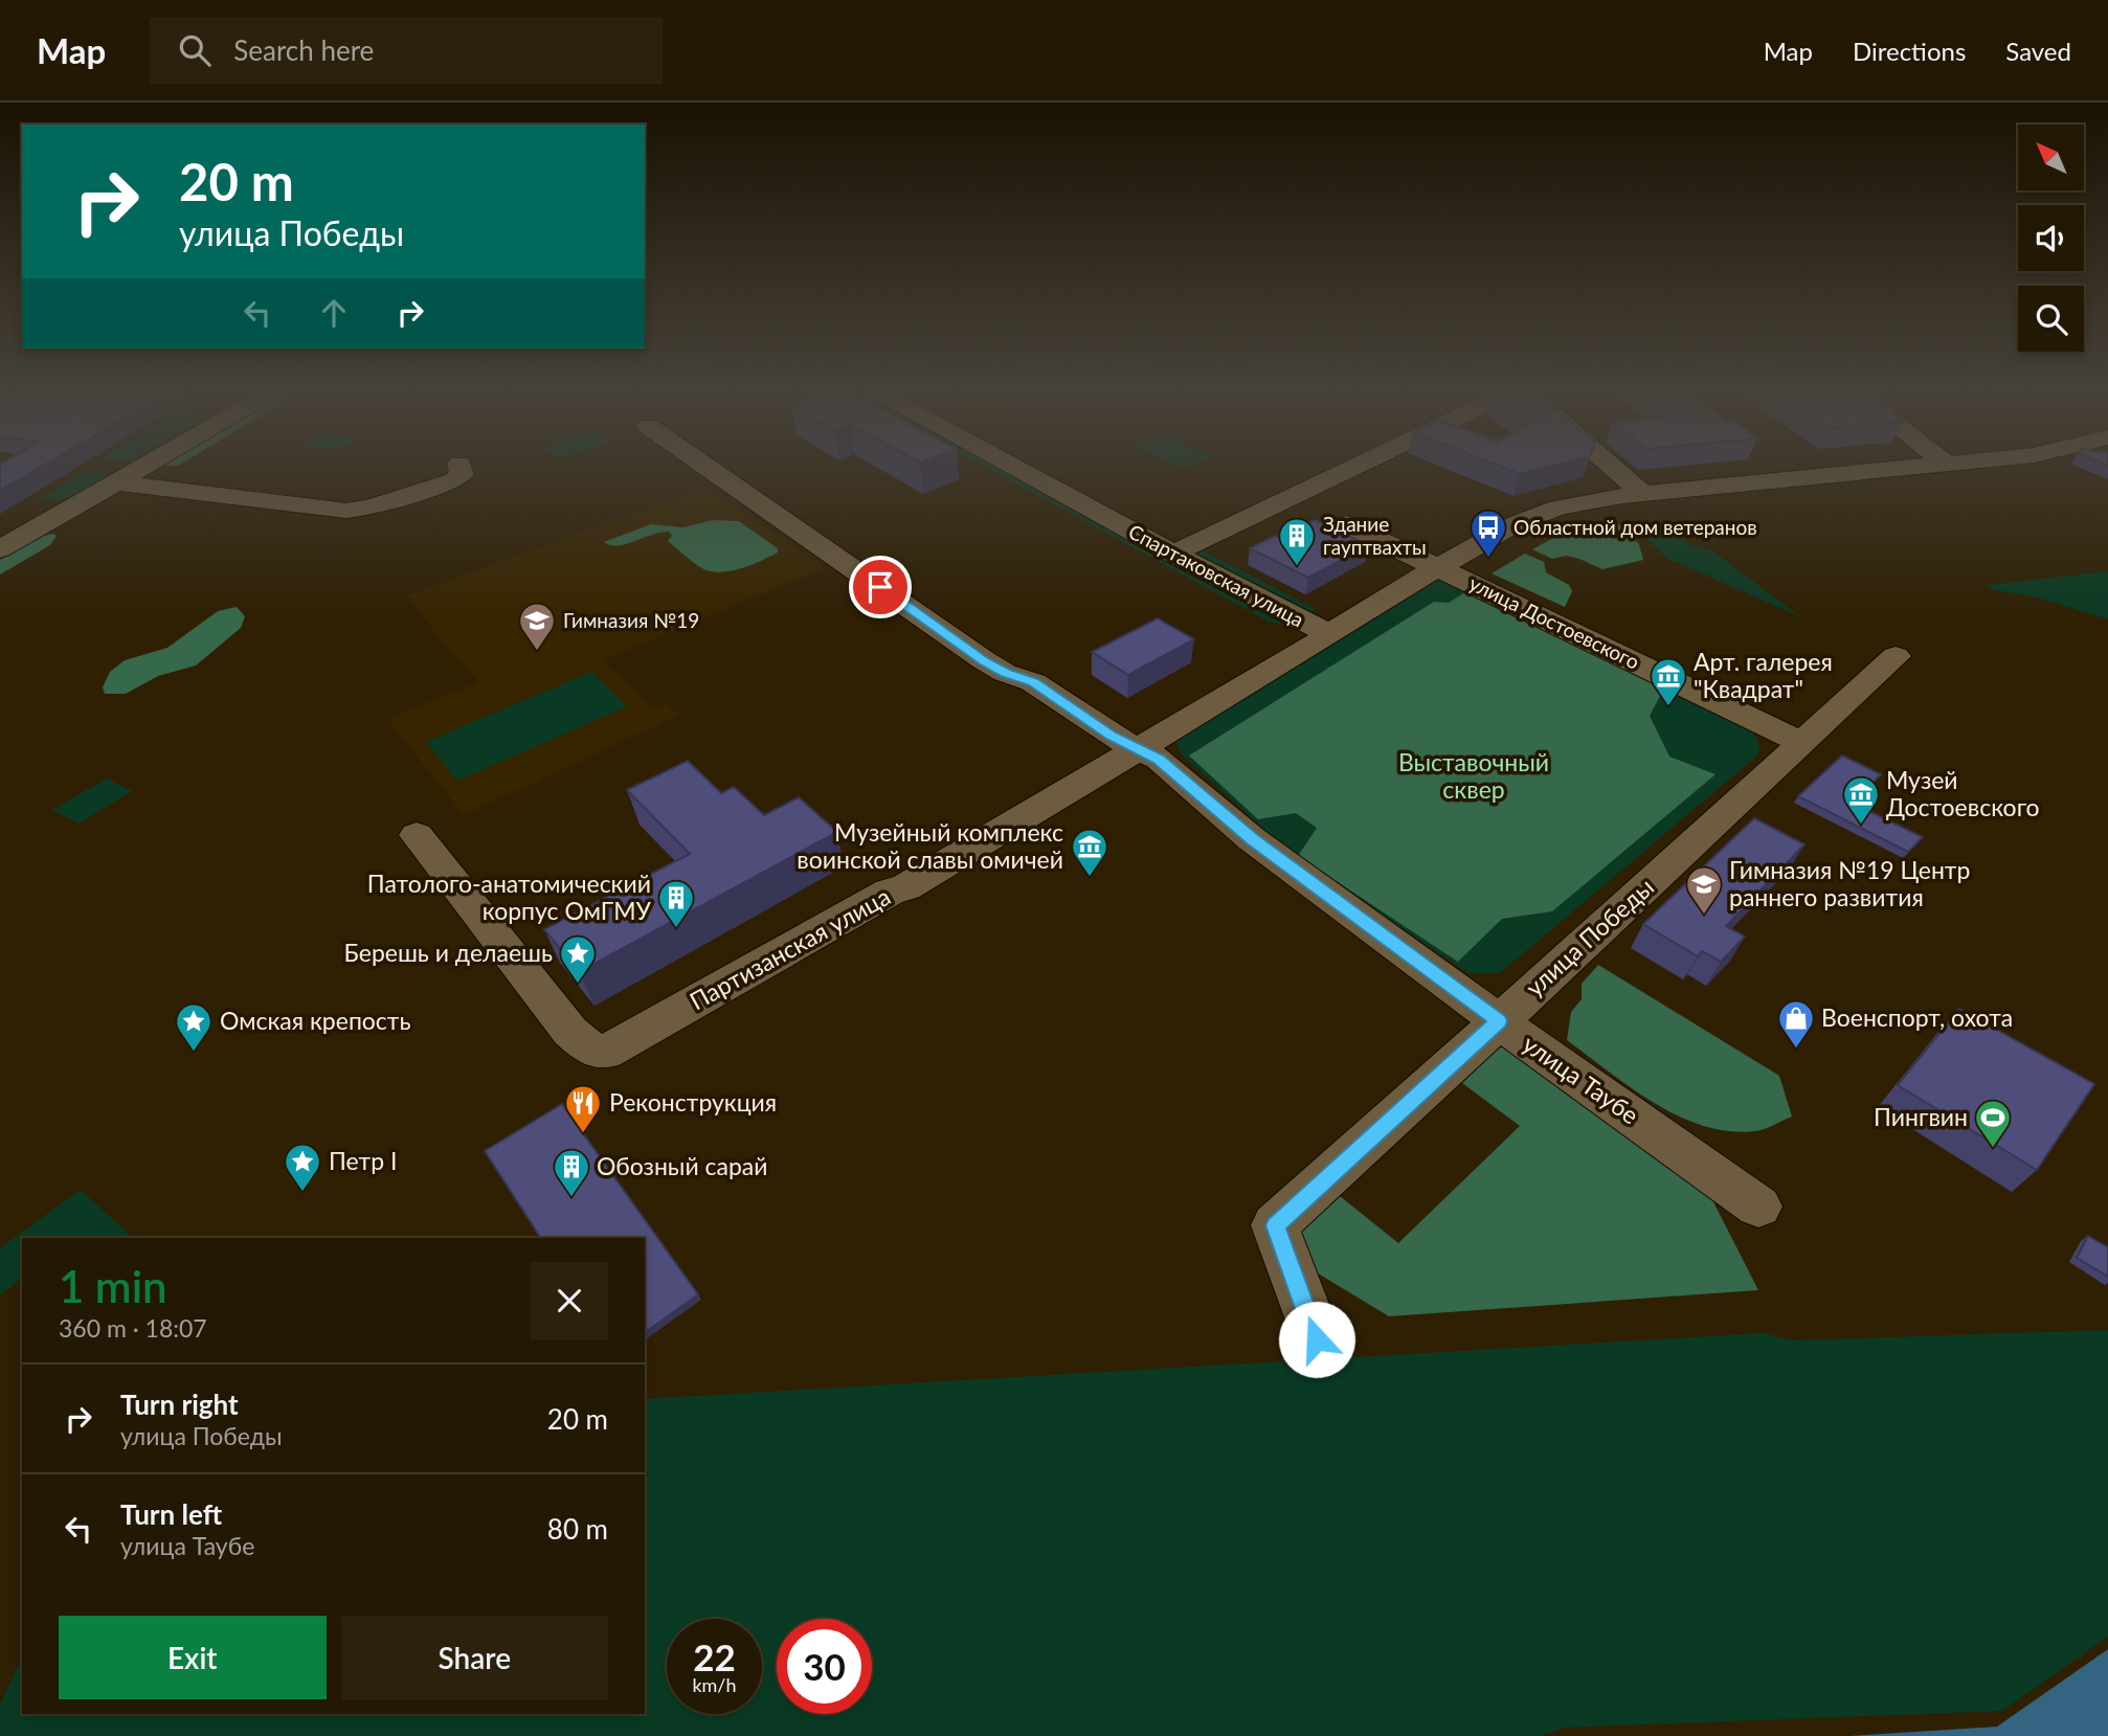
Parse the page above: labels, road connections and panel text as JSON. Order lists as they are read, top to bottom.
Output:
{
  "streets": {
    "street": [
      "Спартаковская улица",
      "улица Достоевского",
      "улица Победы",
      "Партизанская улица",
      "улица Таубе"
    ]
  },
  "crossings": [
    ["Спартаковская улица", "Партизанская улица"],
    ["улица Достоевского", "улица Победы"],
    ["улица Достоевского", "Партизанская улица"],
    ["улица Победы", "улица Таубе"],
    ["Партизанская улица", "улица Таубе"]
  ],
  "parks": ["Выставочный сквер"],
  "places": {
    "bus stop": ["Областной дом ветеранов"],
    "building": ["Здание гауптвахты", "Патолого-анатомический корпус ОмГМУ", "Обозный сарай"],
    "school or university": ["Гимназия №19", "Гимназия №19 Центр раннего развития"],
    "museum": ["Арт. галерея \"Квадрат\"", "Музей Достоевского", "Музейный комплекс воинской славы омичей"],
    "place": ["Берешь и делаешь", "Омская крепость", "Петр I"],
    "shop": ["Военспорт, охота"],
    "restaurant": ["Реконструкция"],
    "sports": ["Пингвин"]
  },
  "north": "top left",
  "page": {
    "header": "Map",
    "search": "Search here",
    "nav": ["Map", "Directions", "Saved"],
    "turn": ["20 m", "улица Победы"],
    "heading": ["1 min", "360 m · 18:07"],
    "list": [
      {
        "name": "Turn right",
        "note": "улица Победы",
        "value": "20 m"
      },
      {
        "name": "Turn left",
        "note": "улица Таубе",
        "value": "80 m"
      }
    ],
    "buttons": ["Exit", "Share"],
    "speed": "22 km/h",
    "limit": "30"
  }
}
